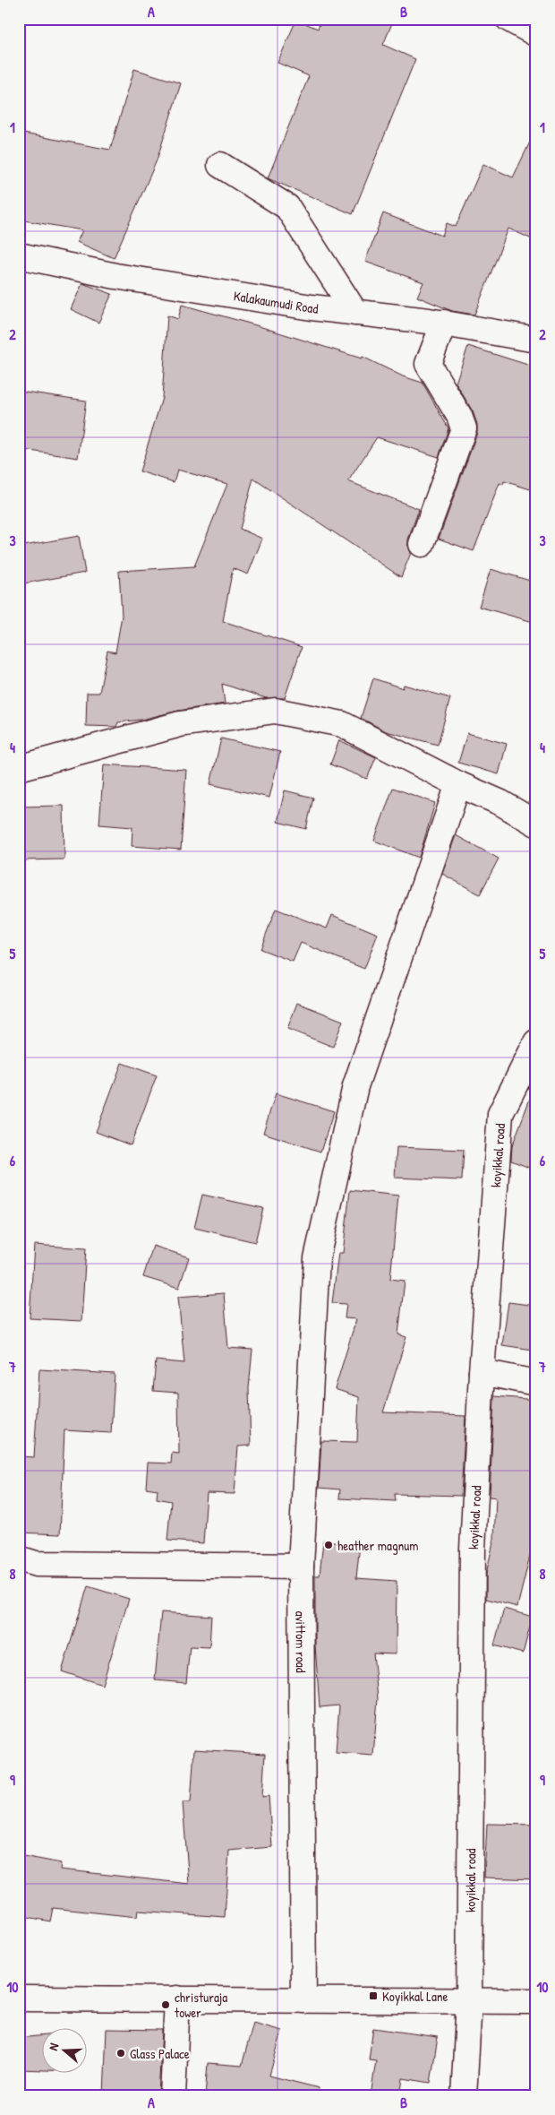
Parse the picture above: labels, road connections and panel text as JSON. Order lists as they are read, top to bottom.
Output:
{
  "streets": {
    "street": ["Kalakaumudi Road", "koyikkal road", "avittom road"]
  },
  "places": {
    "other": ["heather magnum", "christuraja tower", "Glass Palace"],
    "transit": ["Koyikkal Lane"]
  },
  "north": "left",
  "grid": {
    "columns": ["A", "B"],
    "rows": [
      "1",
      "2",
      "3",
      "4",
      "5",
      "6",
      "7",
      "8",
      "9",
      "10"
    ]
  }
}
